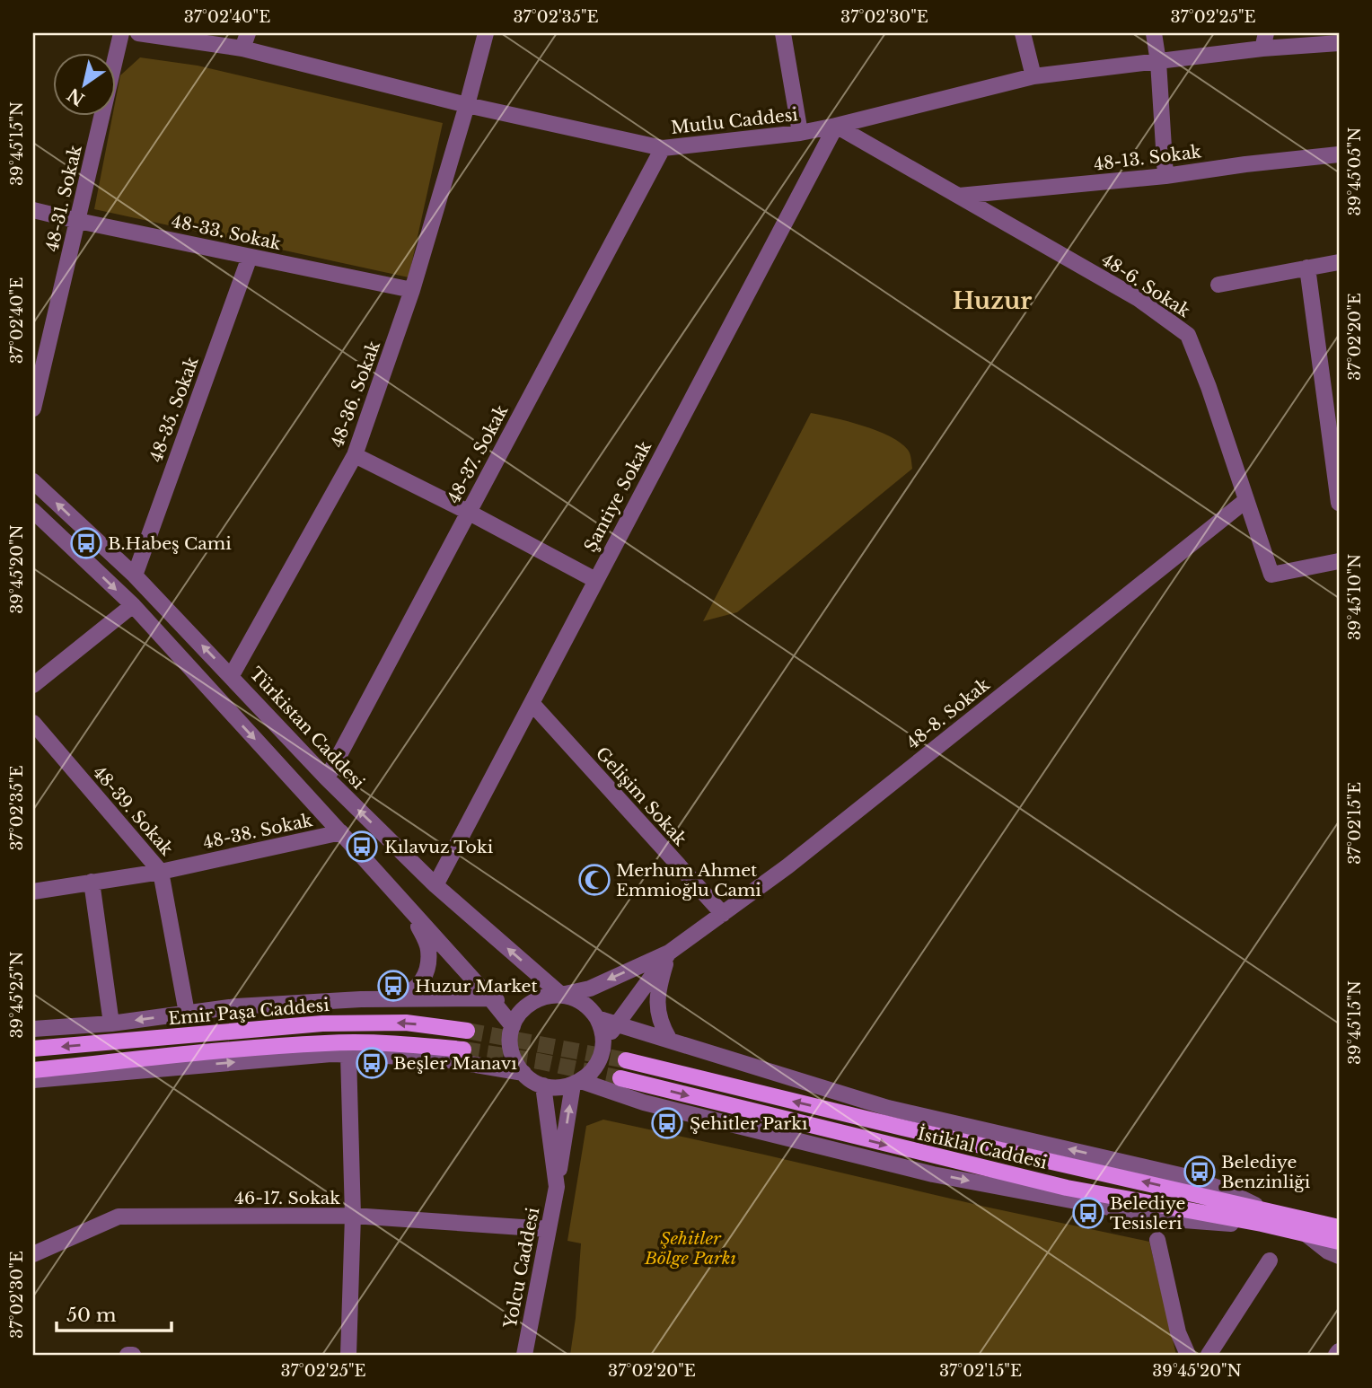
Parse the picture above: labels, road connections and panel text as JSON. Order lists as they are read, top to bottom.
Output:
{
  "streets": {
    "main road": ["Emir Paşa Caddesi", "İstiklal Caddesi"],
    "street": [
      "Mutlu Caddesi",
      "48-13. Sokak",
      "48-31. Sokak",
      "48-33. Sokak",
      "48-6. Sokak",
      "48-36. Sokak",
      "48-35. Sokak",
      "48-37. Sokak",
      "Şantiye Sokak",
      "48-8. Sokak",
      "Türkistan Caddesi",
      "Gelişim Sokak",
      "48-39. Sokak",
      "48-38. Sokak",
      "46-17. Sokak",
      "Yolcu Caddesi"
    ]
  },
  "crossings": [
    ["Mutlu Caddesi", "48-6. Sokak"],
    ["Mutlu Caddesi", "48-36. Sokak"],
    ["Mutlu Caddesi", "48-37. Sokak"],
    ["Mutlu Caddesi", "Şantiye Sokak"],
    ["48-13. Sokak", "48-6. Sokak"],
    ["48-31. Sokak", "48-33. Sokak"],
    ["48-33. Sokak", "48-36. Sokak"],
    ["48-33. Sokak", "48-35. Sokak"],
    ["48-6. Sokak", "Şantiye Sokak"],
    ["48-6. Sokak", "48-8. Sokak"],
    ["48-36. Sokak", "Türkistan Caddesi"],
    ["48-35. Sokak", "Türkistan Caddesi"],
    ["48-37. Sokak", "Türkistan Caddesi"],
    ["Şantiye Sokak", "Türkistan Caddesi"],
    ["Şantiye Sokak", "Gelişim Sokak"],
    ["48-8. Sokak", "Gelişim Sokak"],
    ["Türkistan Caddesi", "Yolcu Caddesi"],
    ["48-39. Sokak", "48-38. Sokak"],
    ["46-17. Sokak", "Yolcu Caddesi"]
  ],
  "districts": ["Huzur"],
  "parks": ["Şehitler Bölge Parkı"],
  "places": {
    "bus stop": [
      "B.Habeş Cami",
      "Kılavuz Toki",
      "Huzur Market",
      "Beşler Manavı",
      "Şehitler Parkı",
      "Belediye Benzinliği",
      "Belediye Tesisleri"
    ],
    "mosque": ["Merhum Ahmet Emmioğlu Cami"]
  },
  "scale_bar": "50 m",
  "north": "bottom left",
  "coordinates": [
    "37°02'40\"E",
    "37°02'35\"E",
    "37°02'30\"E",
    "37°02'25\"E",
    "39°45'15\"N",
    "39°45'05\"N",
    "37°02'20\"E",
    "39°45'20\"N",
    "39°45'10\"N",
    "37°02'15\"E",
    "39°45'25\"N"
  ]
}
